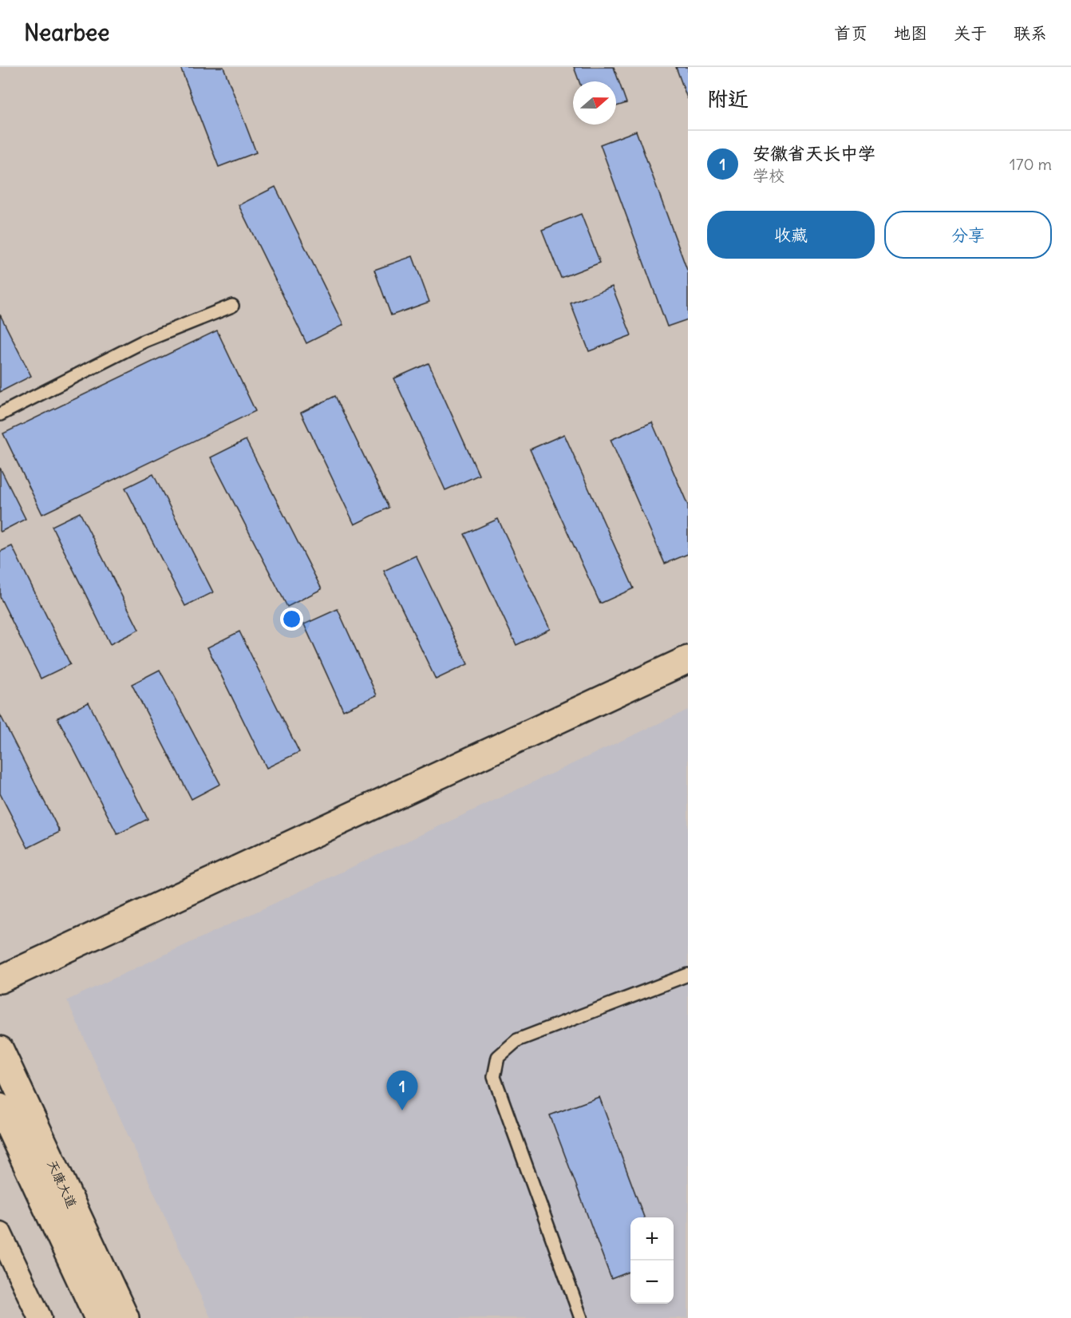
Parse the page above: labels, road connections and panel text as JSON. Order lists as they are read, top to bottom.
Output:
{
  "streets": {
    "street": ["天康大道"]
  },
  "north": "right",
  "page": {
    "header": "Nearbee",
    "nav": [
      "首页",
      "地图",
      "关于",
      "联系"
    ],
    "heading": "附近",
    "list": [
      {
        "mark": "1",
        "name": "安徽省天长中学",
        "note": "学校",
        "value": "170 m"
      }
    ],
    "buttons": ["收藏", "分享"],
    "pins": "1",
    "map_buttons": ["+", "−"]
  }
}
